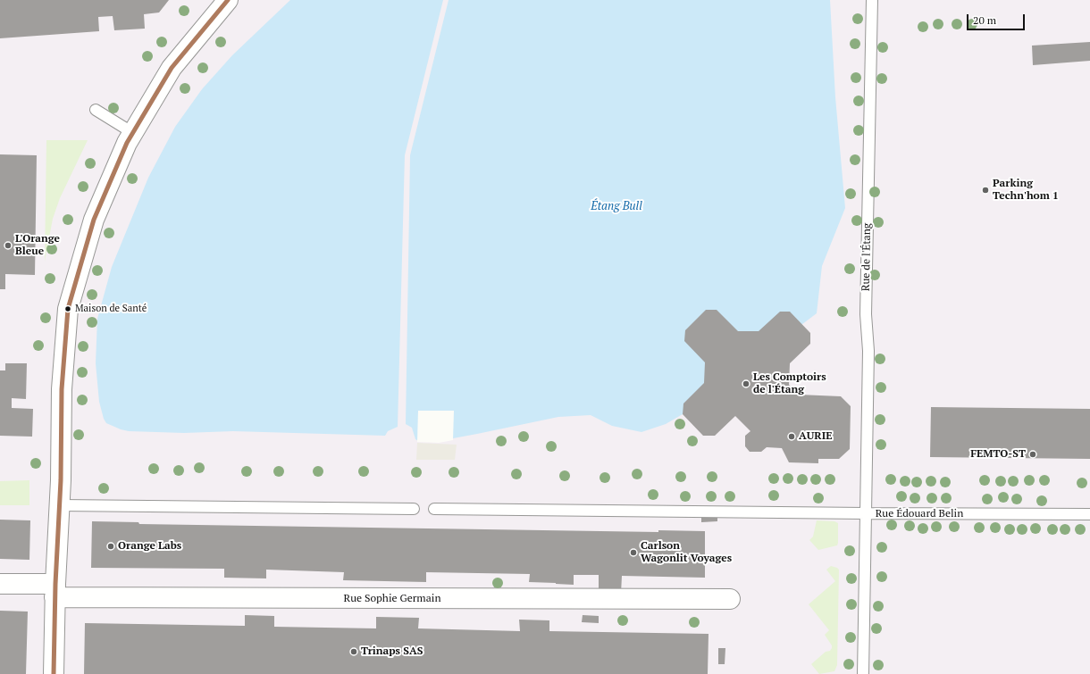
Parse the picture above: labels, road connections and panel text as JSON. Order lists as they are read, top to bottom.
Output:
{
  "streets": {
    "street": ["Rue Sophie Germain"],
    "lane": ["Rue de l'Étang", "Rue Édouard Belin"]
  },
  "crossings": [
    ["Rue de l'Étang", "Rue Édouard Belin"]
  ],
  "water": ["Étang Bull"],
  "places": [
    "Parking Techn'hom 1",
    "L'Orange Bleue",
    "Maison de Santé",
    "Les Comptoirs de l'Étang",
    "AURIE",
    "FEMTO-ST",
    "Orange Labs",
    "Carlson Wagonlit Voyages",
    "Trinaps SAS"
  ],
  "scale_bar": "20 m"
}
